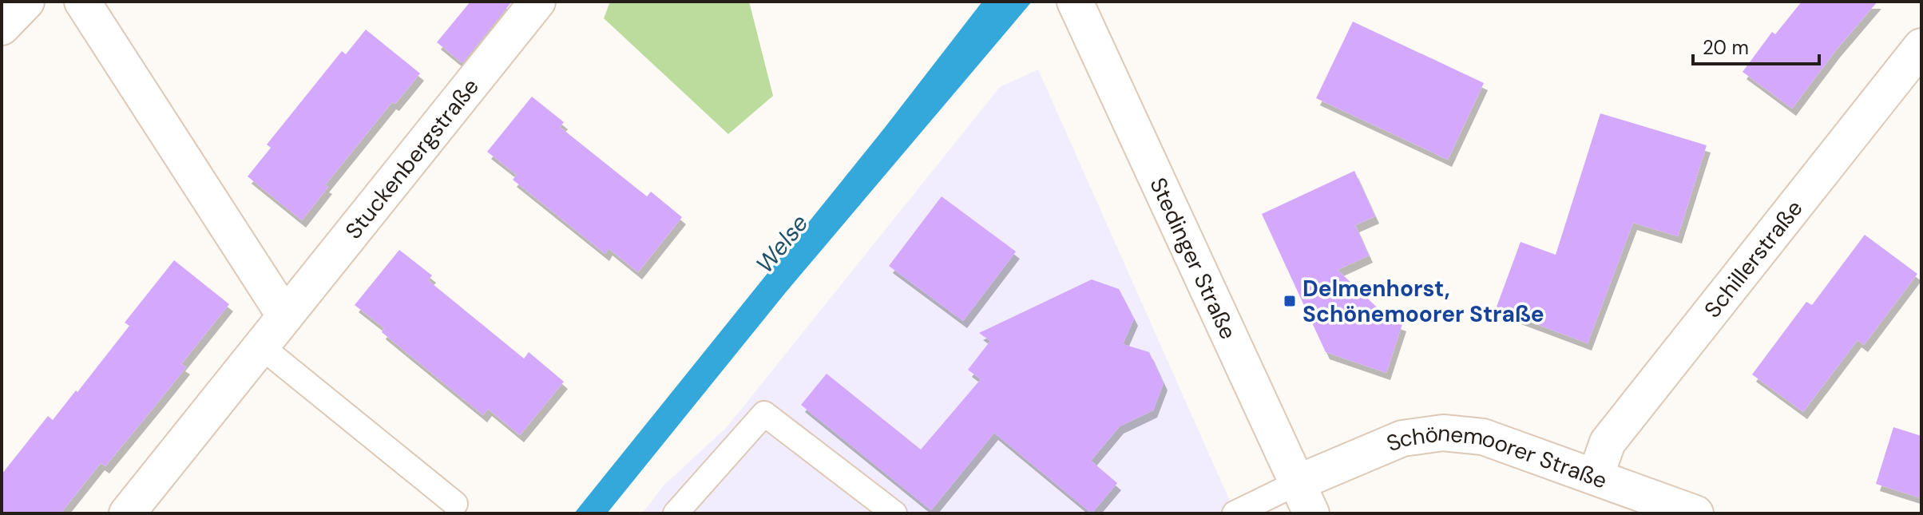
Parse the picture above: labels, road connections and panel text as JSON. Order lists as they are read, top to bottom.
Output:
{
  "streets": {
    "street": [
      "Stuckenbergstraße",
      "Stedinger Straße",
      "Schillerstraße",
      "Schönemoorer Straße"
    ]
  },
  "crossings": [
    ["Stedinger Straße", "Schönemoorer Straße"],
    ["Schillerstraße", "Schönemoorer Straße"]
  ],
  "water": ["Welse"],
  "places": {
    "transit": ["Delmenhorst, Schönemoorer Straße"]
  },
  "scale_bar": "20 m"
}
